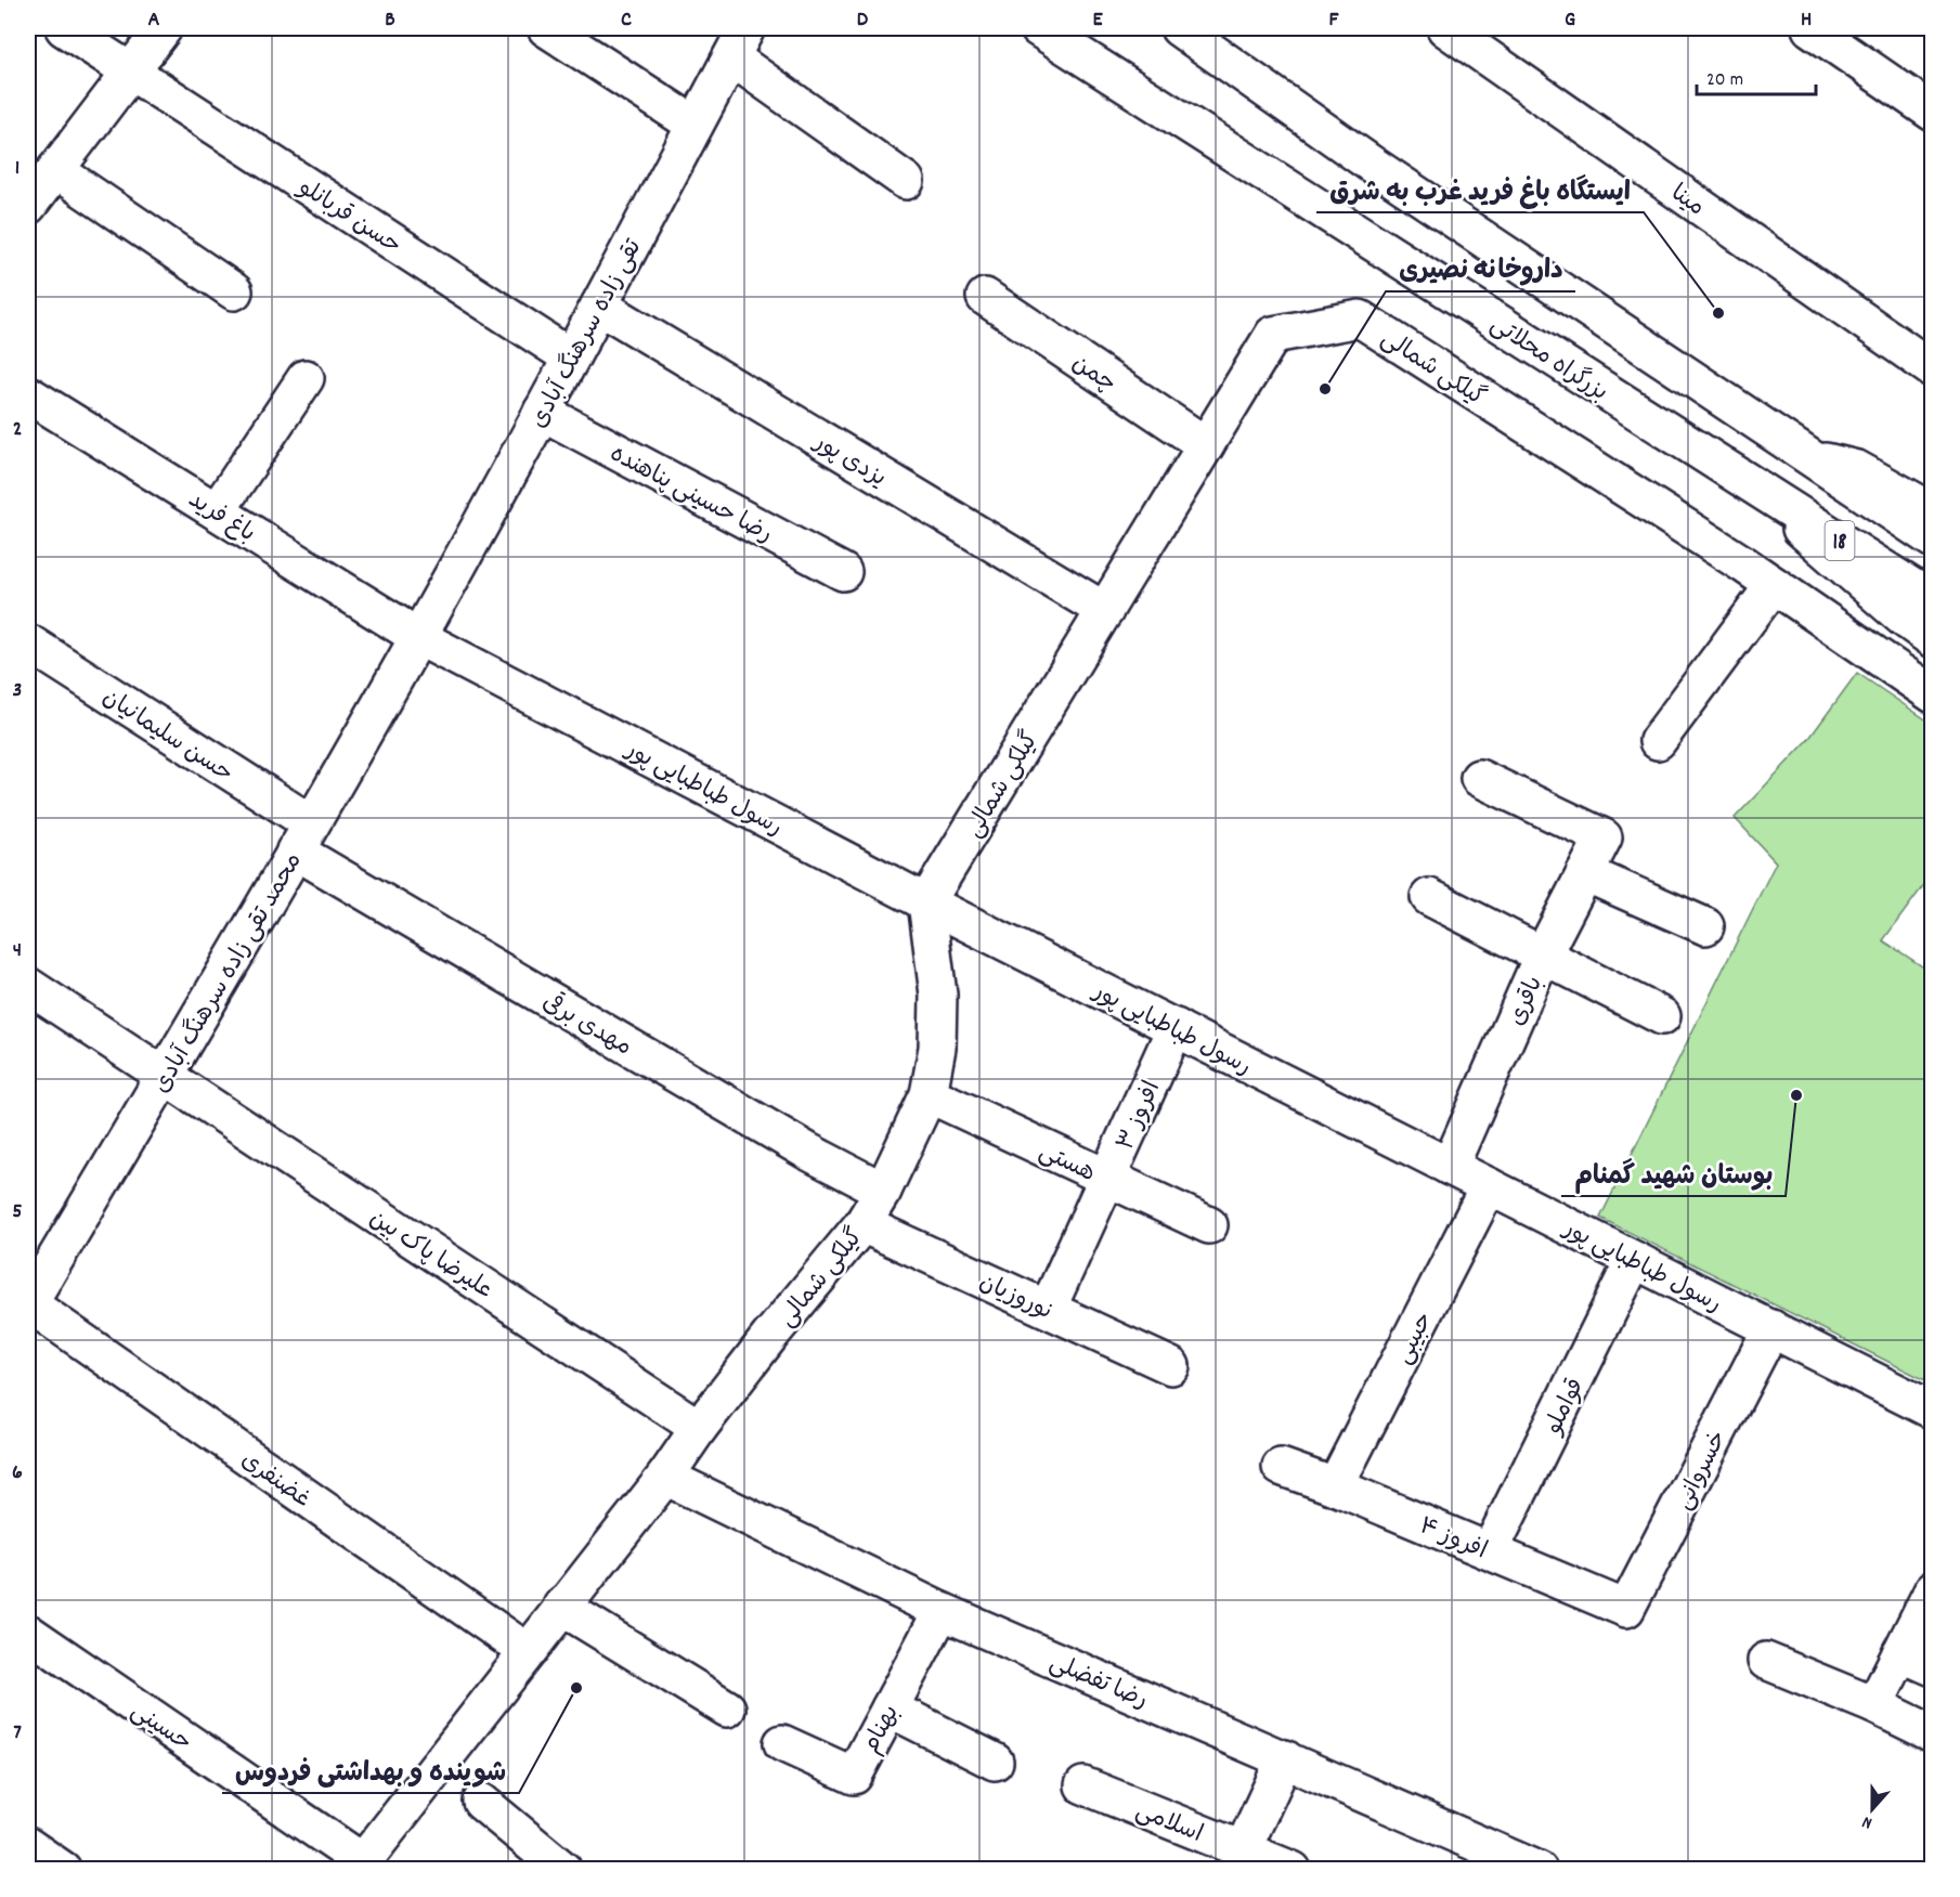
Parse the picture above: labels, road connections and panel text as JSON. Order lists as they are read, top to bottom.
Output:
{
  "streets": {
    "main road": [
      "مینا",
      "حسن قربانلو",
      "تقی زاده سرهنگ آبادی",
      "بزرگراه محلاتی",
      "گيلکی شمالی",
      "چمن",
      "یزدی پور",
      "رضا حسینی پناهنده",
      "باغ فرید",
      "18",
      "حسن سلیمانیان",
      "رسول طباطبایی پور",
      "محمد تقی زاده سرهنگ آبادی",
      "باقری",
      "مهدی برقی",
      "افروز ۳",
      "هستی",
      "علیرضا پاک بین",
      "نوروزیان",
      "حبیبی",
      "قواملو",
      "خسروانی",
      "غضنفری",
      "افروز ۴",
      "رضا تفضلی",
      "حسینی",
      "بهنام",
      "اسلامی"
    ]
  },
  "crossings": [
    ["حسن قربانلو", "تقی زاده سرهنگ آبادی"],
    ["تقی زاده سرهنگ آبادی", "یزدی پور"],
    ["تقی زاده سرهنگ آبادی", "رضا حسینی پناهنده"],
    ["تقی زاده سرهنگ آبادی", "باغ فرید"],
    ["تقی زاده سرهنگ آبادی", "رسول طباطبایی پور"],
    ["تقی زاده سرهنگ آبادی", "محمد تقی زاده سرهنگ آبادی"],
    ["گيلکی شمالی", "چمن"],
    ["گيلکی شمالی", "یزدی پور"],
    ["گيلکی شمالی", "رسول طباطبایی پور"],
    ["گيلکی شمالی", "مهدی برقی"],
    ["گيلکی شمالی", "هستی"],
    ["گيلکی شمالی", "علیرضا پاک بین"],
    ["گيلکی شمالی", "نوروزیان"],
    ["گيلکی شمالی", "غضنفری"],
    ["گيلکی شمالی", "رضا تفضلی"],
    ["گيلکی شمالی", "حسینی"],
    ["باغ فرید", "رسول طباطبایی پور"],
    ["باغ فرید", "محمد تقی زاده سرهنگ آبادی"],
    ["حسن سلیمانیان", "محمد تقی زاده سرهنگ آبادی"],
    ["حسن سلیمانیان", "مهدی برقی"],
    ["رسول طباطبایی پور", "محمد تقی زاده سرهنگ آبادی"],
    ["رسول طباطبایی پور", "باقری"],
    ["رسول طباطبایی پور", "افروز ۳"],
    ["رسول طباطبایی پور", "حبیبی"],
    ["رسول طباطبایی پور", "قواملو"],
    ["رسول طباطبایی پور", "خسروانی"],
    ["محمد تقی زاده سرهنگ آبادی", "مهدی برقی"],
    ["محمد تقی زاده سرهنگ آبادی", "علیرضا پاک بین"],
    ["محمد تقی زاده سرهنگ آبادی", "غضنفری"],
    ["افروز ۳", "هستی"],
    ["افروز ۳", "نوروزیان"],
    ["حبیبی", "افروز ۴"],
    ["قواملو", "افروز ۴"],
    ["خسروانی", "افروز ۴"],
    ["رضا تفضلی", "بهنام"]
  ],
  "places": [
    "ایستگاه باغ فرید غرب به شرق",
    "داروخانه نصیری",
    "بوستان شهید گمنام",
    "شوینده و بهداشتی فردوس"
  ],
  "scale_bar": "20 m",
  "north": "bottom",
  "grid": {
    "columns": [
      "A",
      "B",
      "C",
      "D",
      "E",
      "F",
      "G",
      "H"
    ],
    "rows": [
      "1",
      "2",
      "3",
      "4",
      "5",
      "6",
      "7"
    ]
  }
}
